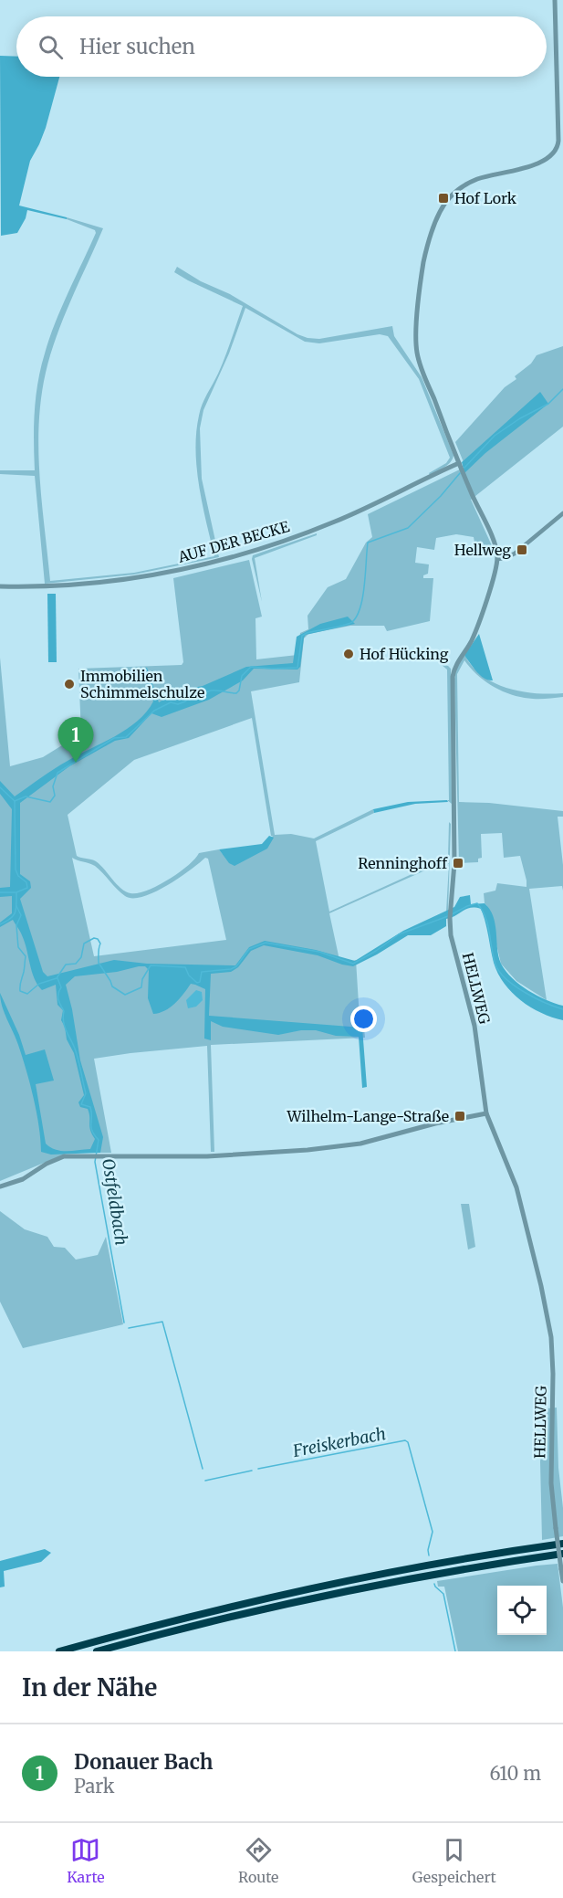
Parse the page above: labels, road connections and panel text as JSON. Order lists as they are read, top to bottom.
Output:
{
  "streets": {
    "street": ["AUF DER BECKE", "HELLWEG"]
  },
  "water": ["Ostfeldbach", "Freiskerbach"],
  "places": {
    "transit": [
      "Hof Lork",
      "Hellweg",
      "Renninghoff",
      "Wilhelm-Lange-Straße"
    ],
    "other": ["Hof Hücking", "Immobilien Schimmelschulze"]
  },
  "page": {
    "search": "Hier suchen",
    "pins": "1",
    "heading": "In der Nähe",
    "list": [
      {
        "mark": "1",
        "name": "Donauer Bach",
        "note": "Park",
        "value": "610 m"
      }
    ],
    "nav": ["Karte", "Route", "Gespeichert"]
  }
}
